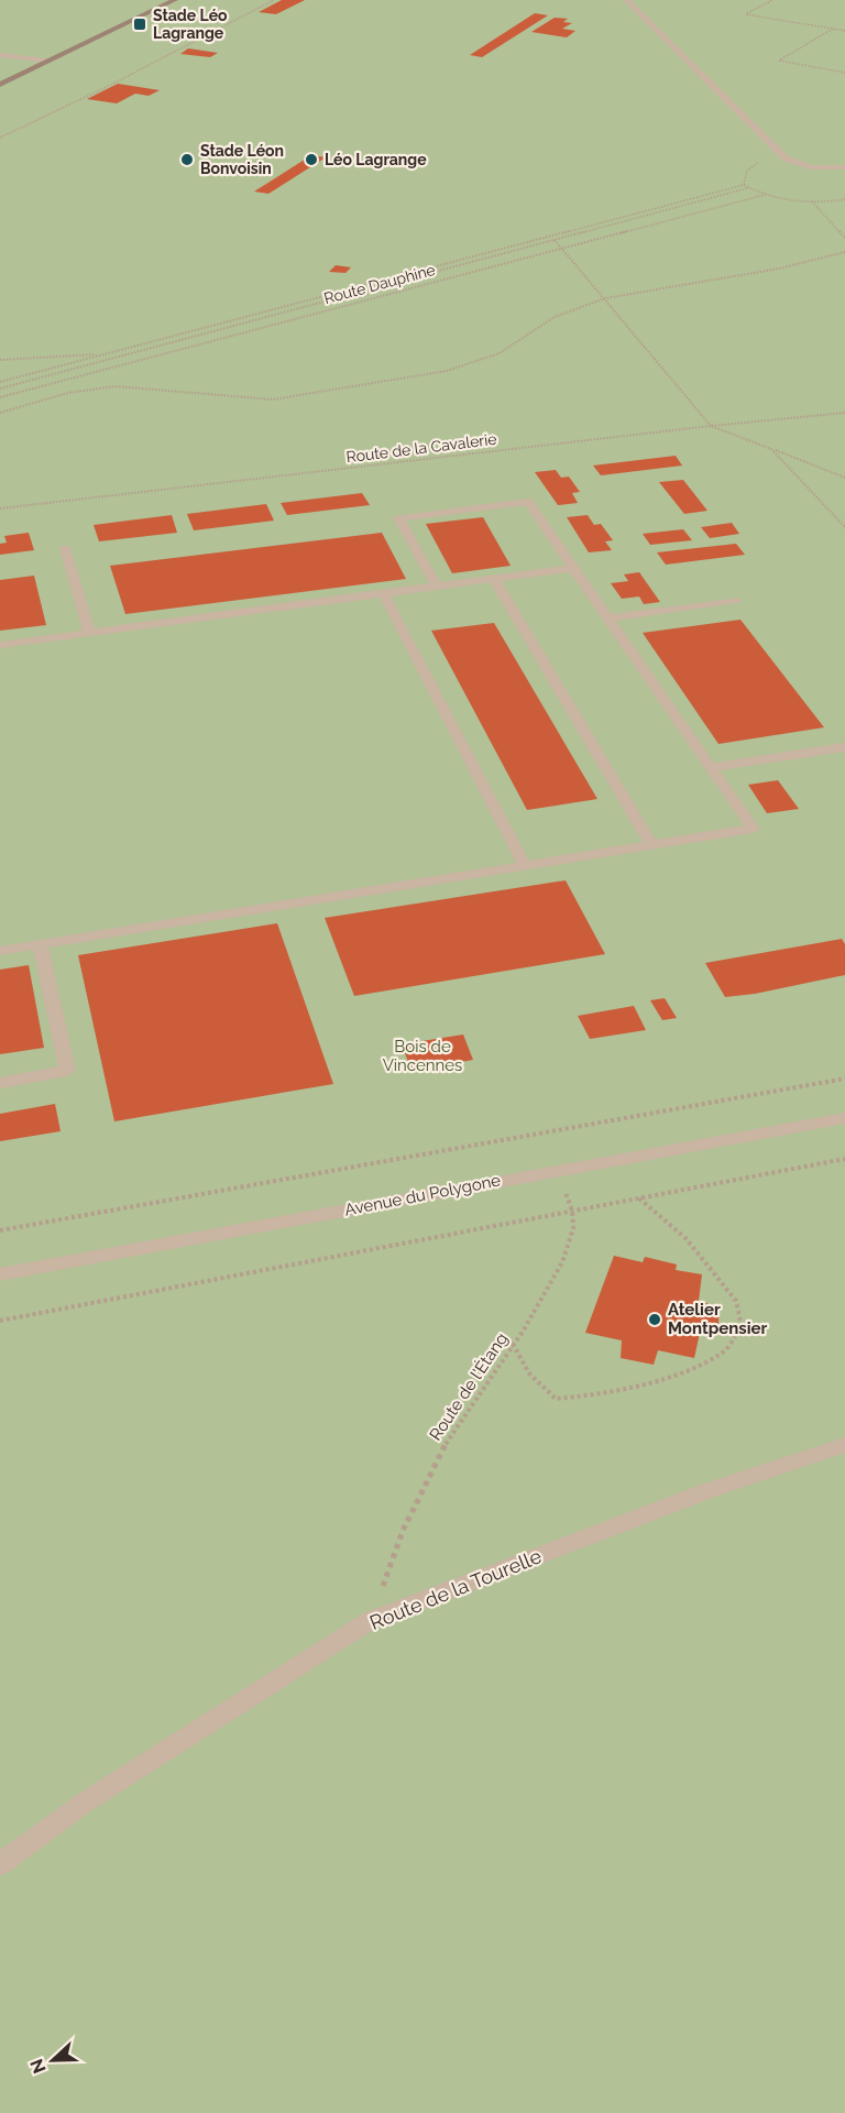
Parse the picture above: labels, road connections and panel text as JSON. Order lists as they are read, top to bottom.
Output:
{
  "streets": {
    "street": ["Avenue du Polygone", "Route de la Tourelle"],
    "path": ["Route Dauphine", "Route de la Cavalerie", "Route de l'Étang"]
  },
  "crossings": [
    ["Avenue du Polygone", "Route de l'Étang"],
    ["Route de l'Étang", "Route de la Tourelle"]
  ],
  "parks": ["Bois de Vincennes"],
  "places": {
    "transit": ["Stade Léo Lagrange"],
    "other": ["Stade Léon Bonvoisin", "Léo Lagrange", "Atelier Montpensier"]
  },
  "north": "left"
}
